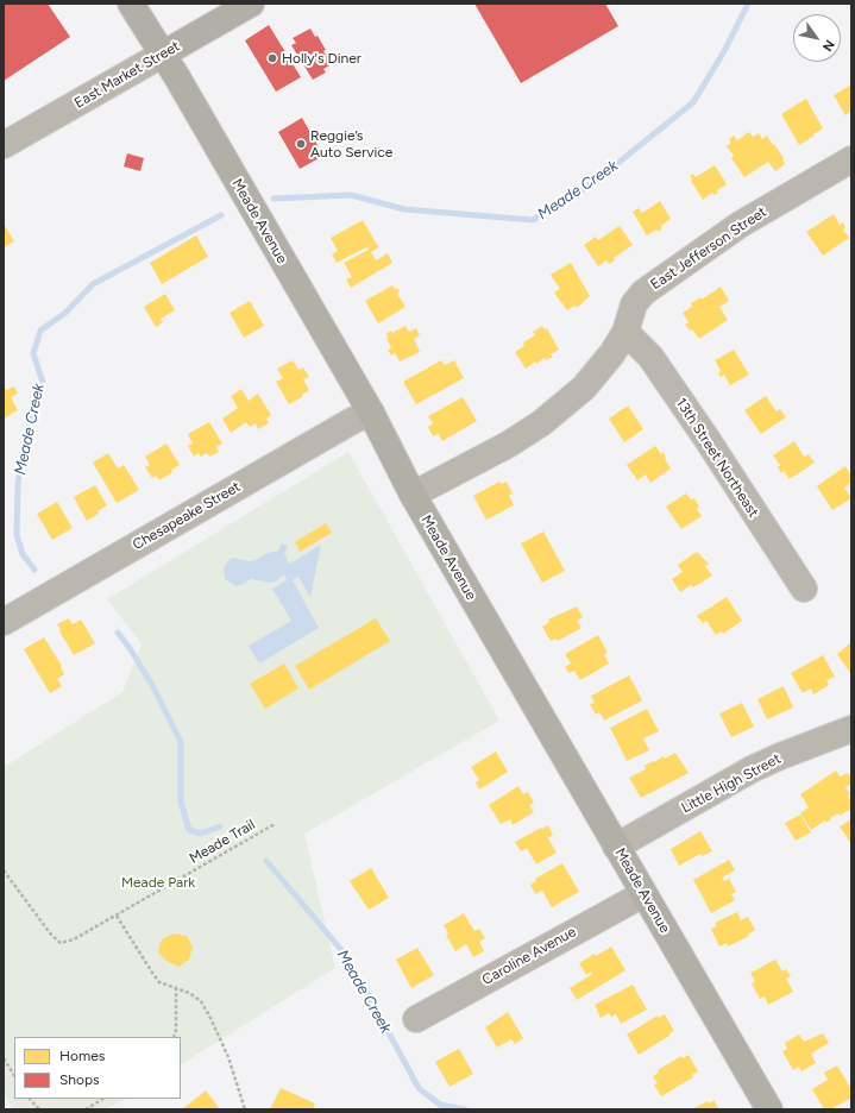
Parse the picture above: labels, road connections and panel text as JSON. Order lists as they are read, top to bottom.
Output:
{
  "streets": {
    "main road": ["East Market Street", "Meade Avenue"],
    "street": [
      "East Jefferson Street",
      "13th Street Northeast",
      "Chesapeake Street",
      "Little High Street",
      "Caroline Avenue"
    ],
    "path": ["Meade Trail"]
  },
  "crossings": [
    ["East Market Street", "Meade Avenue"],
    ["Meade Avenue", "East Jefferson Street"],
    ["Meade Avenue", "Chesapeake Street"],
    ["Meade Avenue", "Little High Street"],
    ["Meade Avenue", "Caroline Avenue"],
    ["East Jefferson Street", "13th Street Northeast"]
  ],
  "water": ["Meade Creek"],
  "parks": ["Meade Park"],
  "places": ["Holly's Diner", "Reggie’s Auto Service"],
  "legend": ["Homes", "Shops"],
  "north": "bottom right"
}
